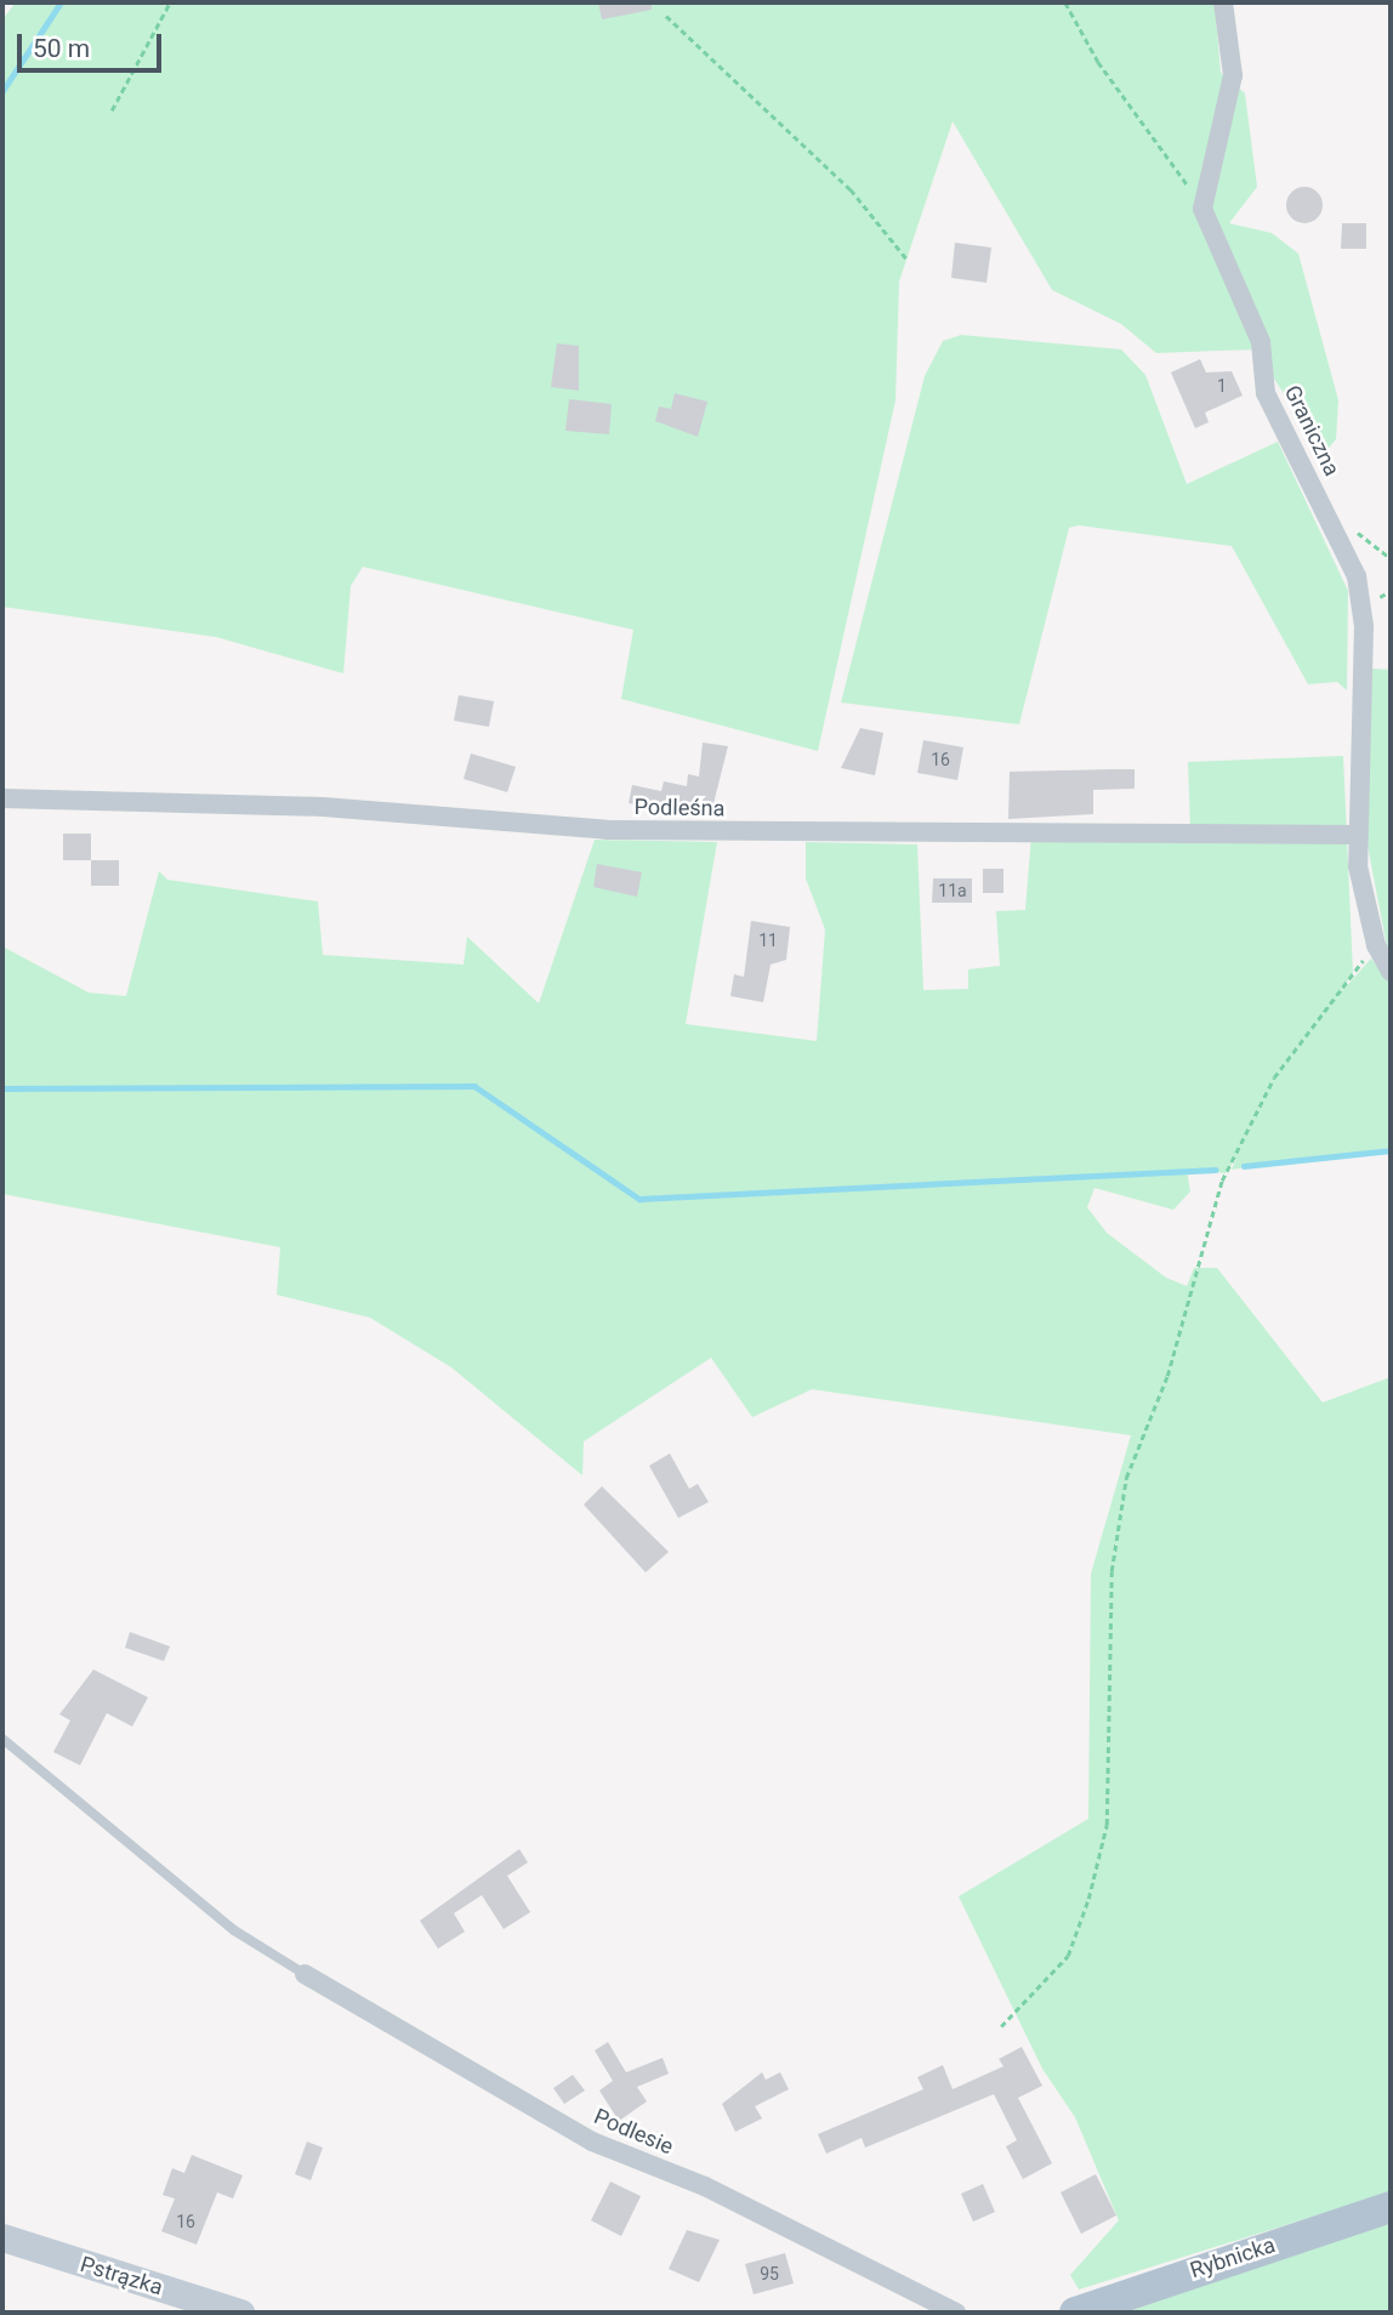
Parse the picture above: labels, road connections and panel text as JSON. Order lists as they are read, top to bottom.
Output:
{
  "streets": {
    "main road": ["Rybnicka", "Pstrązka"],
    "street": ["Graniczna", "Podleśna", "Podlesie"]
  },
  "crossings": [
    ["Graniczna", "Podleśna"]
  ],
  "house_numbers": [
    "1",
    "16",
    "11a",
    "11",
    "16",
    "95"
  ],
  "scale_bar": "50 m"
}
